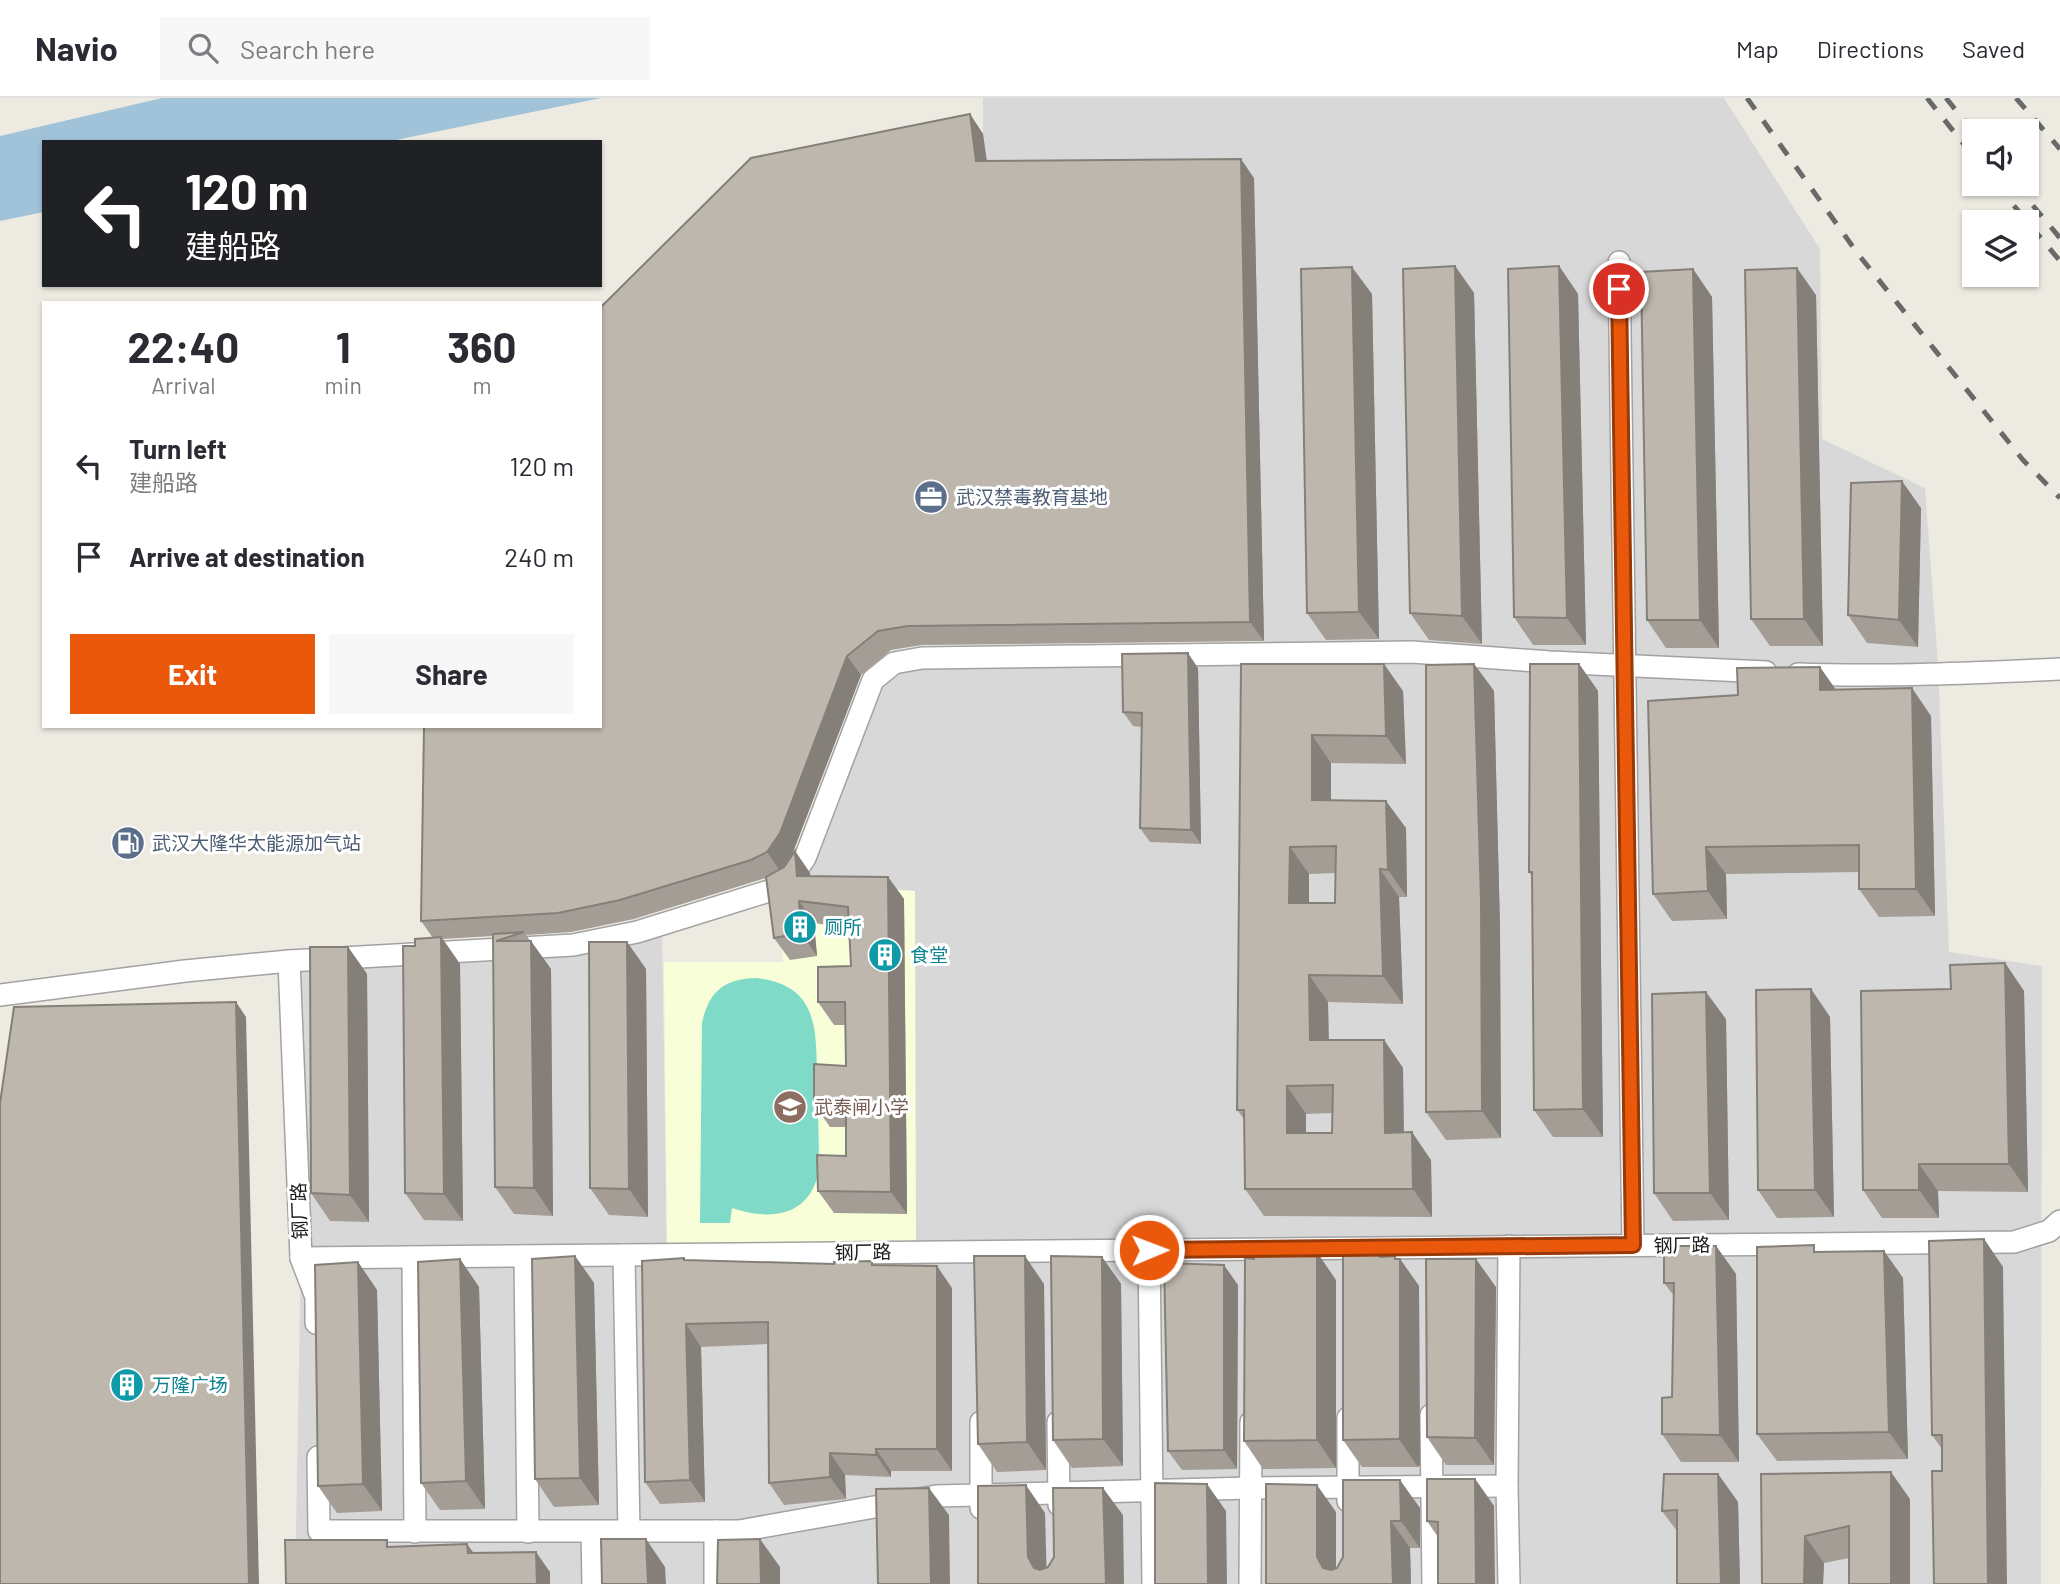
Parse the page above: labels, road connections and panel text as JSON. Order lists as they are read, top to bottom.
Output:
{
  "streets": {
    "street": ["钢厂路"]
  },
  "places": {
    "office": ["武汉禁毒教育基地"],
    "fuel station": ["武汉大隆华太能源加气站"],
    "building": ["厕所", "食堂", "万隆广场"],
    "school or university": ["武泰闸小学"]
  },
  "page": {
    "header": "Navio",
    "search": "Search here",
    "nav": ["Map", "Directions", "Saved"],
    "turn": ["120 m", "建船路"],
    "eta": [
      "22:40",
      "Arrival",
      "1",
      "min",
      "360",
      "m"
    ],
    "list": [
      {
        "name": "Turn left",
        "note": "建船路",
        "value": "120 m"
      },
      {
        "name": "Arrive at destination",
        "value": "240 m"
      }
    ],
    "buttons": ["Exit", "Share"]
  }
}
